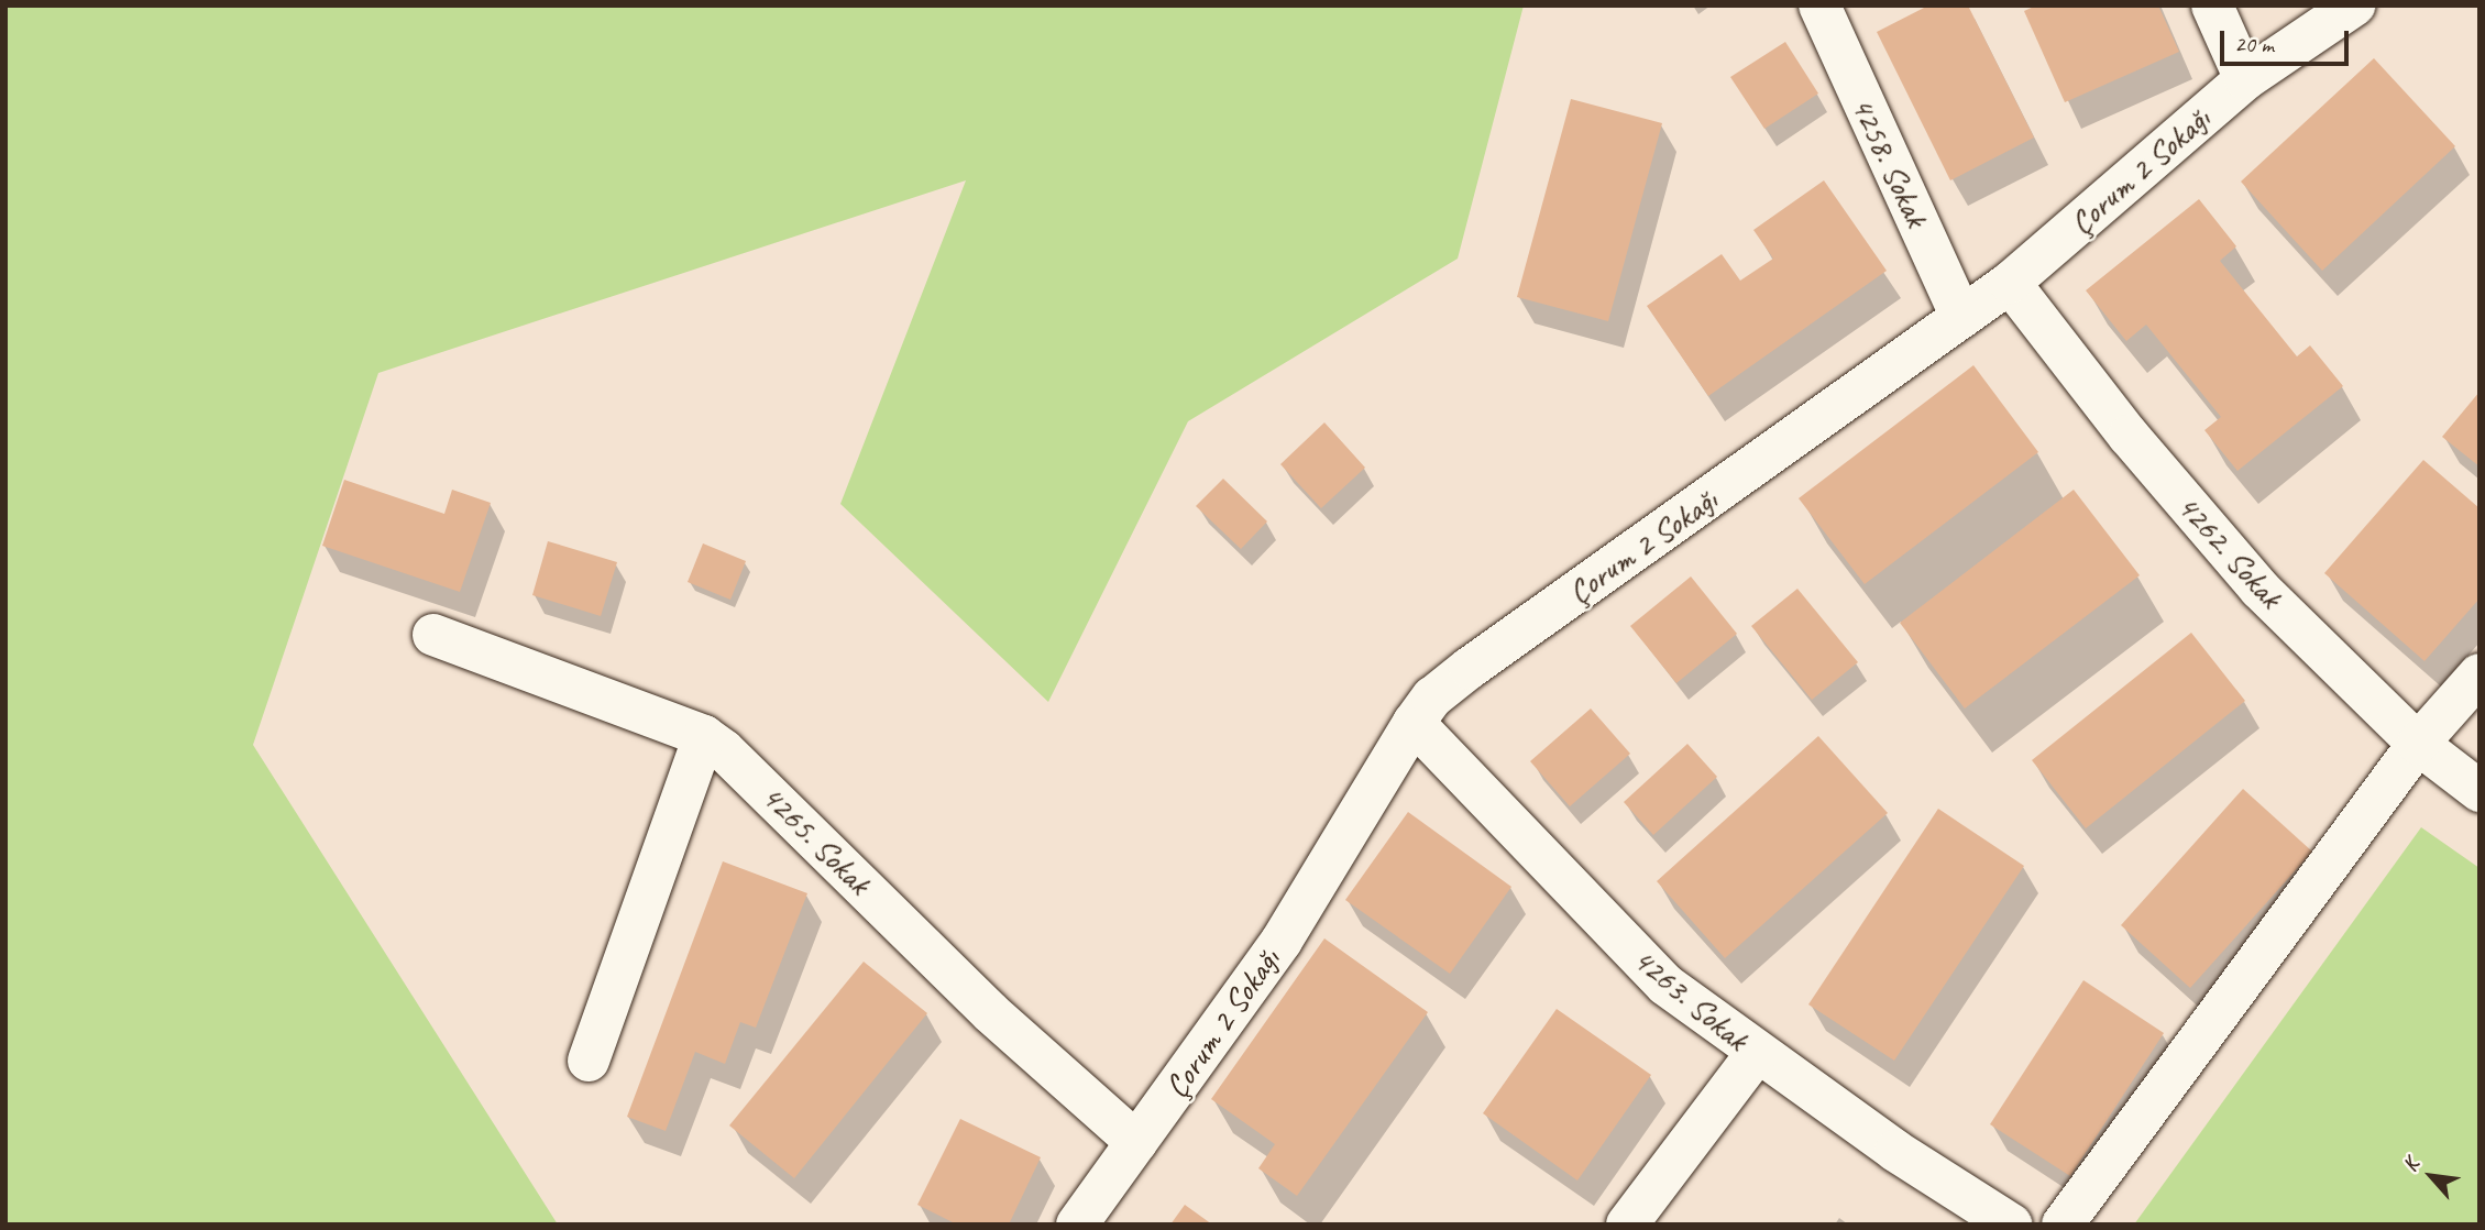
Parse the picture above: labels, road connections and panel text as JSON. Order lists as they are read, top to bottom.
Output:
{
  "streets": {
    "street": [
      "4258. Sokak",
      "Çorum 2 Sokağı",
      "4262. Sokak",
      "4265. Sokak",
      "4263. Sokak"
    ]
  },
  "crossings": [
    ["4258. Sokak", "Çorum 2 Sokağı"],
    ["Çorum 2 Sokağı", "4262. Sokak"],
    ["Çorum 2 Sokağı", "4265. Sokak"],
    ["Çorum 2 Sokağı", "4263. Sokak"]
  ],
  "scale_bar": "20 m",
  "north": "top left"
}
